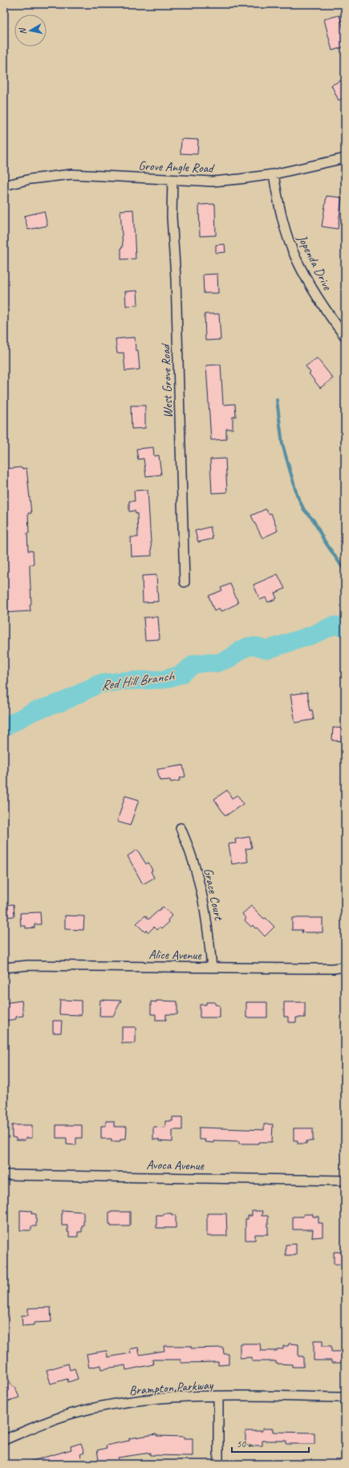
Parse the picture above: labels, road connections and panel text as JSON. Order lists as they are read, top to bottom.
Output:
{
  "streets": {
    "street": [
      "Grove Angle Road",
      "Jopenda Drive",
      "West Grove Road",
      "Grace Court",
      "Alice Avenue",
      "Avoca Avenue",
      "Brampton Parkway"
    ]
  },
  "crossings": [
    ["Grove Angle Road", "Jopenda Drive"],
    ["Grove Angle Road", "West Grove Road"],
    ["Grace Court", "Alice Avenue"]
  ],
  "water": ["Red Hill Branch"],
  "scale_bar": "50 m",
  "north": "left"
}
